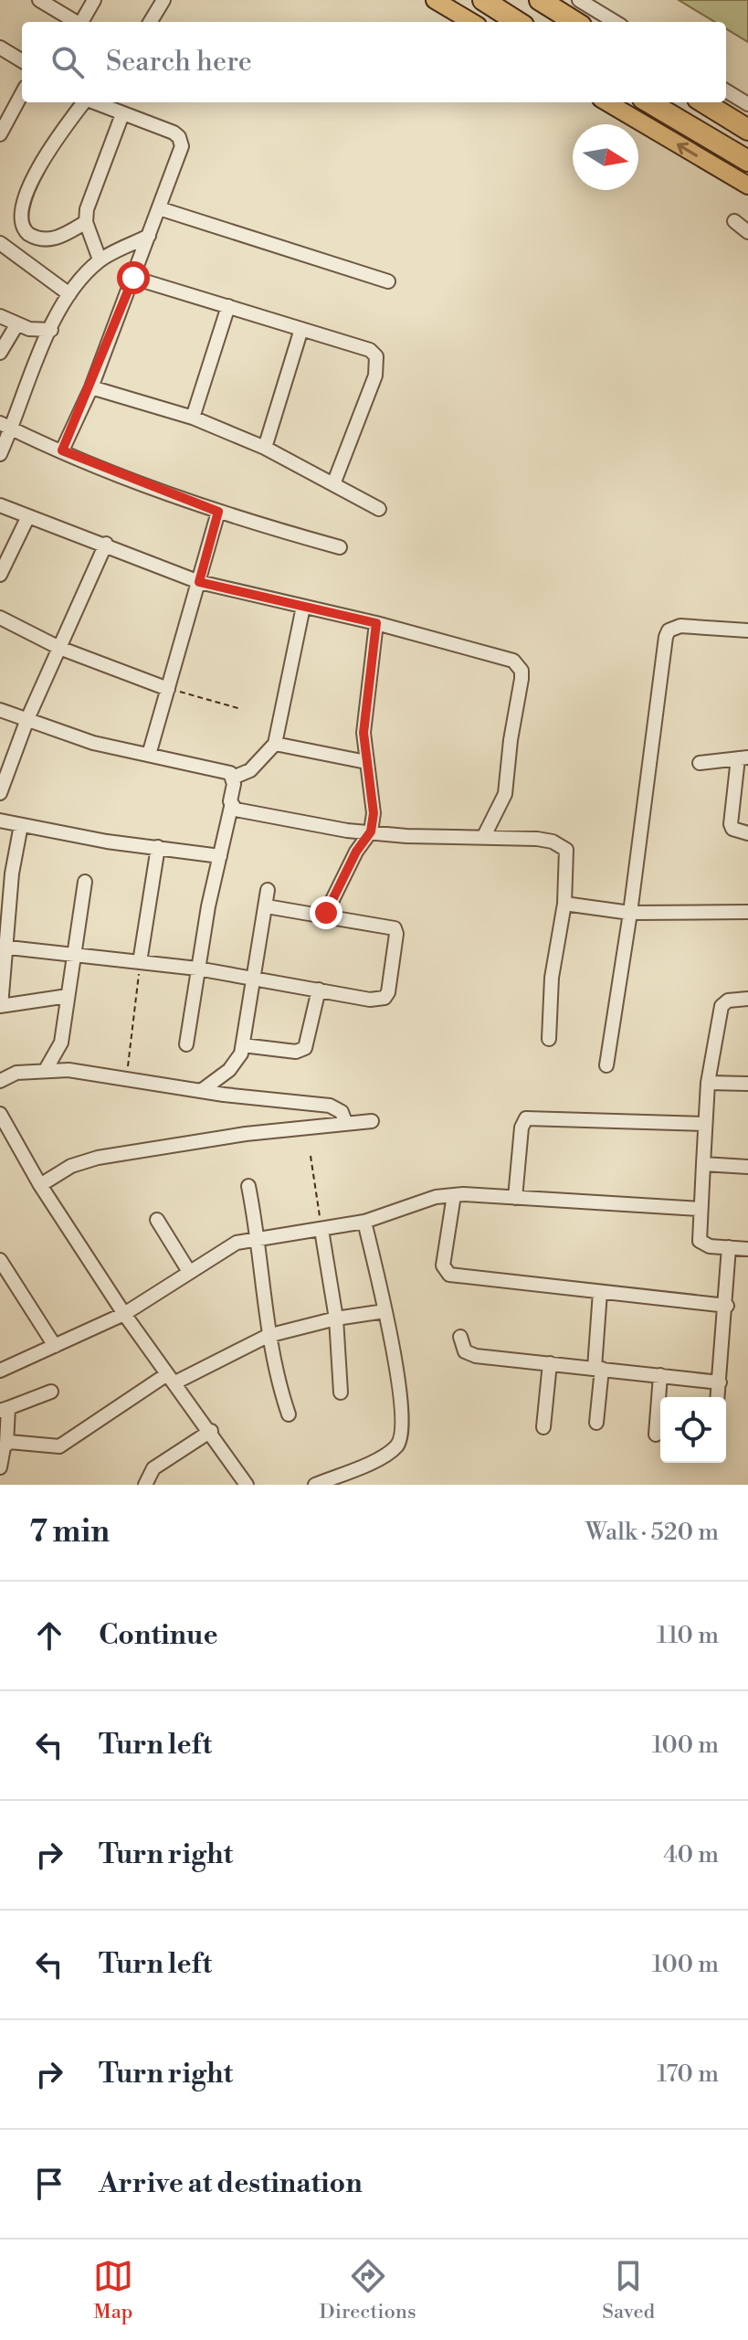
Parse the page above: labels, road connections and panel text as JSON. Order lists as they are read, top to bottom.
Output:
{
  "north": "right",
  "page": {
    "search": "Search here",
    "heading": ["7 min", "Walk · 520 m"],
    "list": [
      ["Continue", "110 m"],
      ["Turn left", "100 m"],
      ["Turn right", "40 m"],
      ["Turn left", "100 m"],
      ["Turn right", "170 m"],
      "Arrive at destination"
    ],
    "nav": ["Map", "Directions", "Saved"]
  }
}
